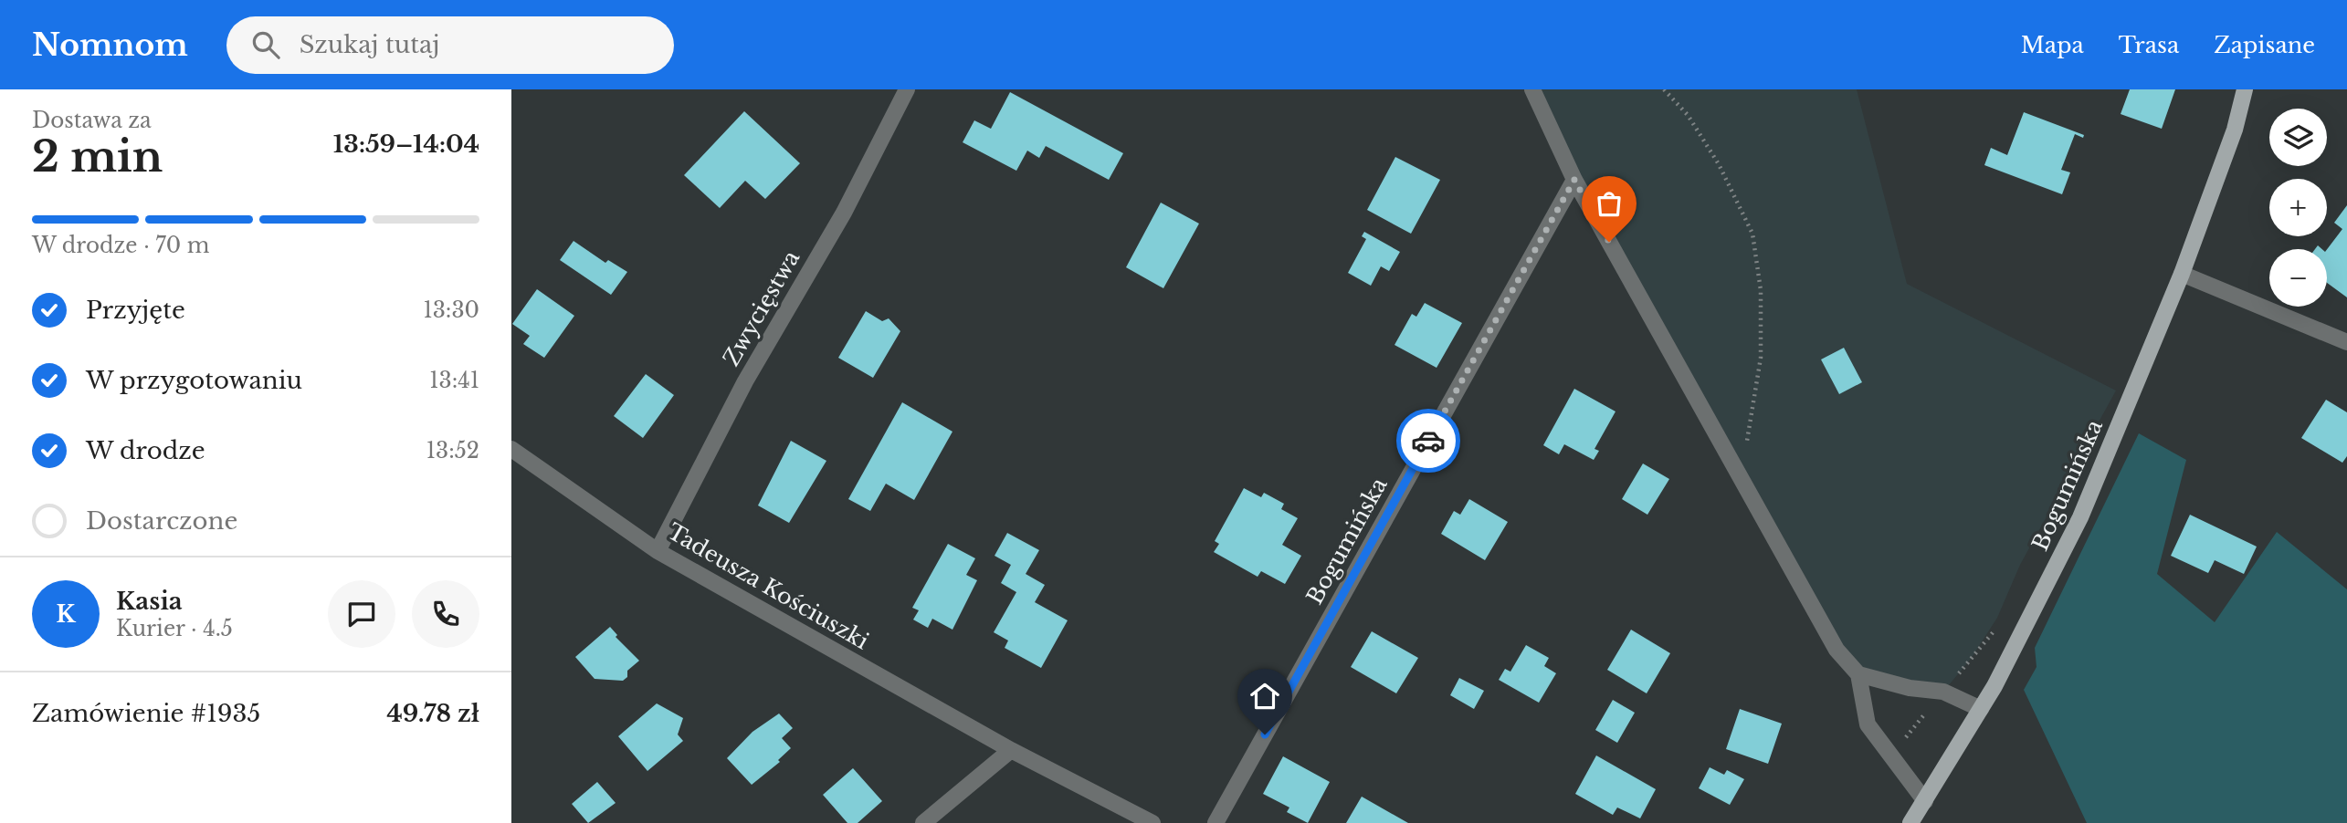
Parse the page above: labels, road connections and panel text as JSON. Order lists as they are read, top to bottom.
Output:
{
  "streets": {
    "main road": ["Bogumińska"],
    "street": ["Zwycięstwa", "Tadeusza Kościuszki"]
  },
  "crossings": [
    ["Zwycięstwa", "Tadeusza Kościuszki"]
  ],
  "page": {
    "header": "Nomnom",
    "search": "Szukaj tutaj",
    "nav": ["Mapa", "Trasa", "Zapisane"],
    "heading": ["2 min", "Dostawa za", "13:59–14:04"],
    "panel": [
      "Kasia",
      "Kurier · 4.5",
      "Zamówienie #1935",
      "49.78 zł"
    ],
    "map_buttons": ["+", "−"],
    "bar": "W drodze · 70 m",
    "list": [
      ["Przyjęte", "13:30"],
      ["W przygotowaniu", "13:41"],
      ["W drodze", "13:52"],
      "Dostarczone"
    ],
    "round": "K"
  }
}
